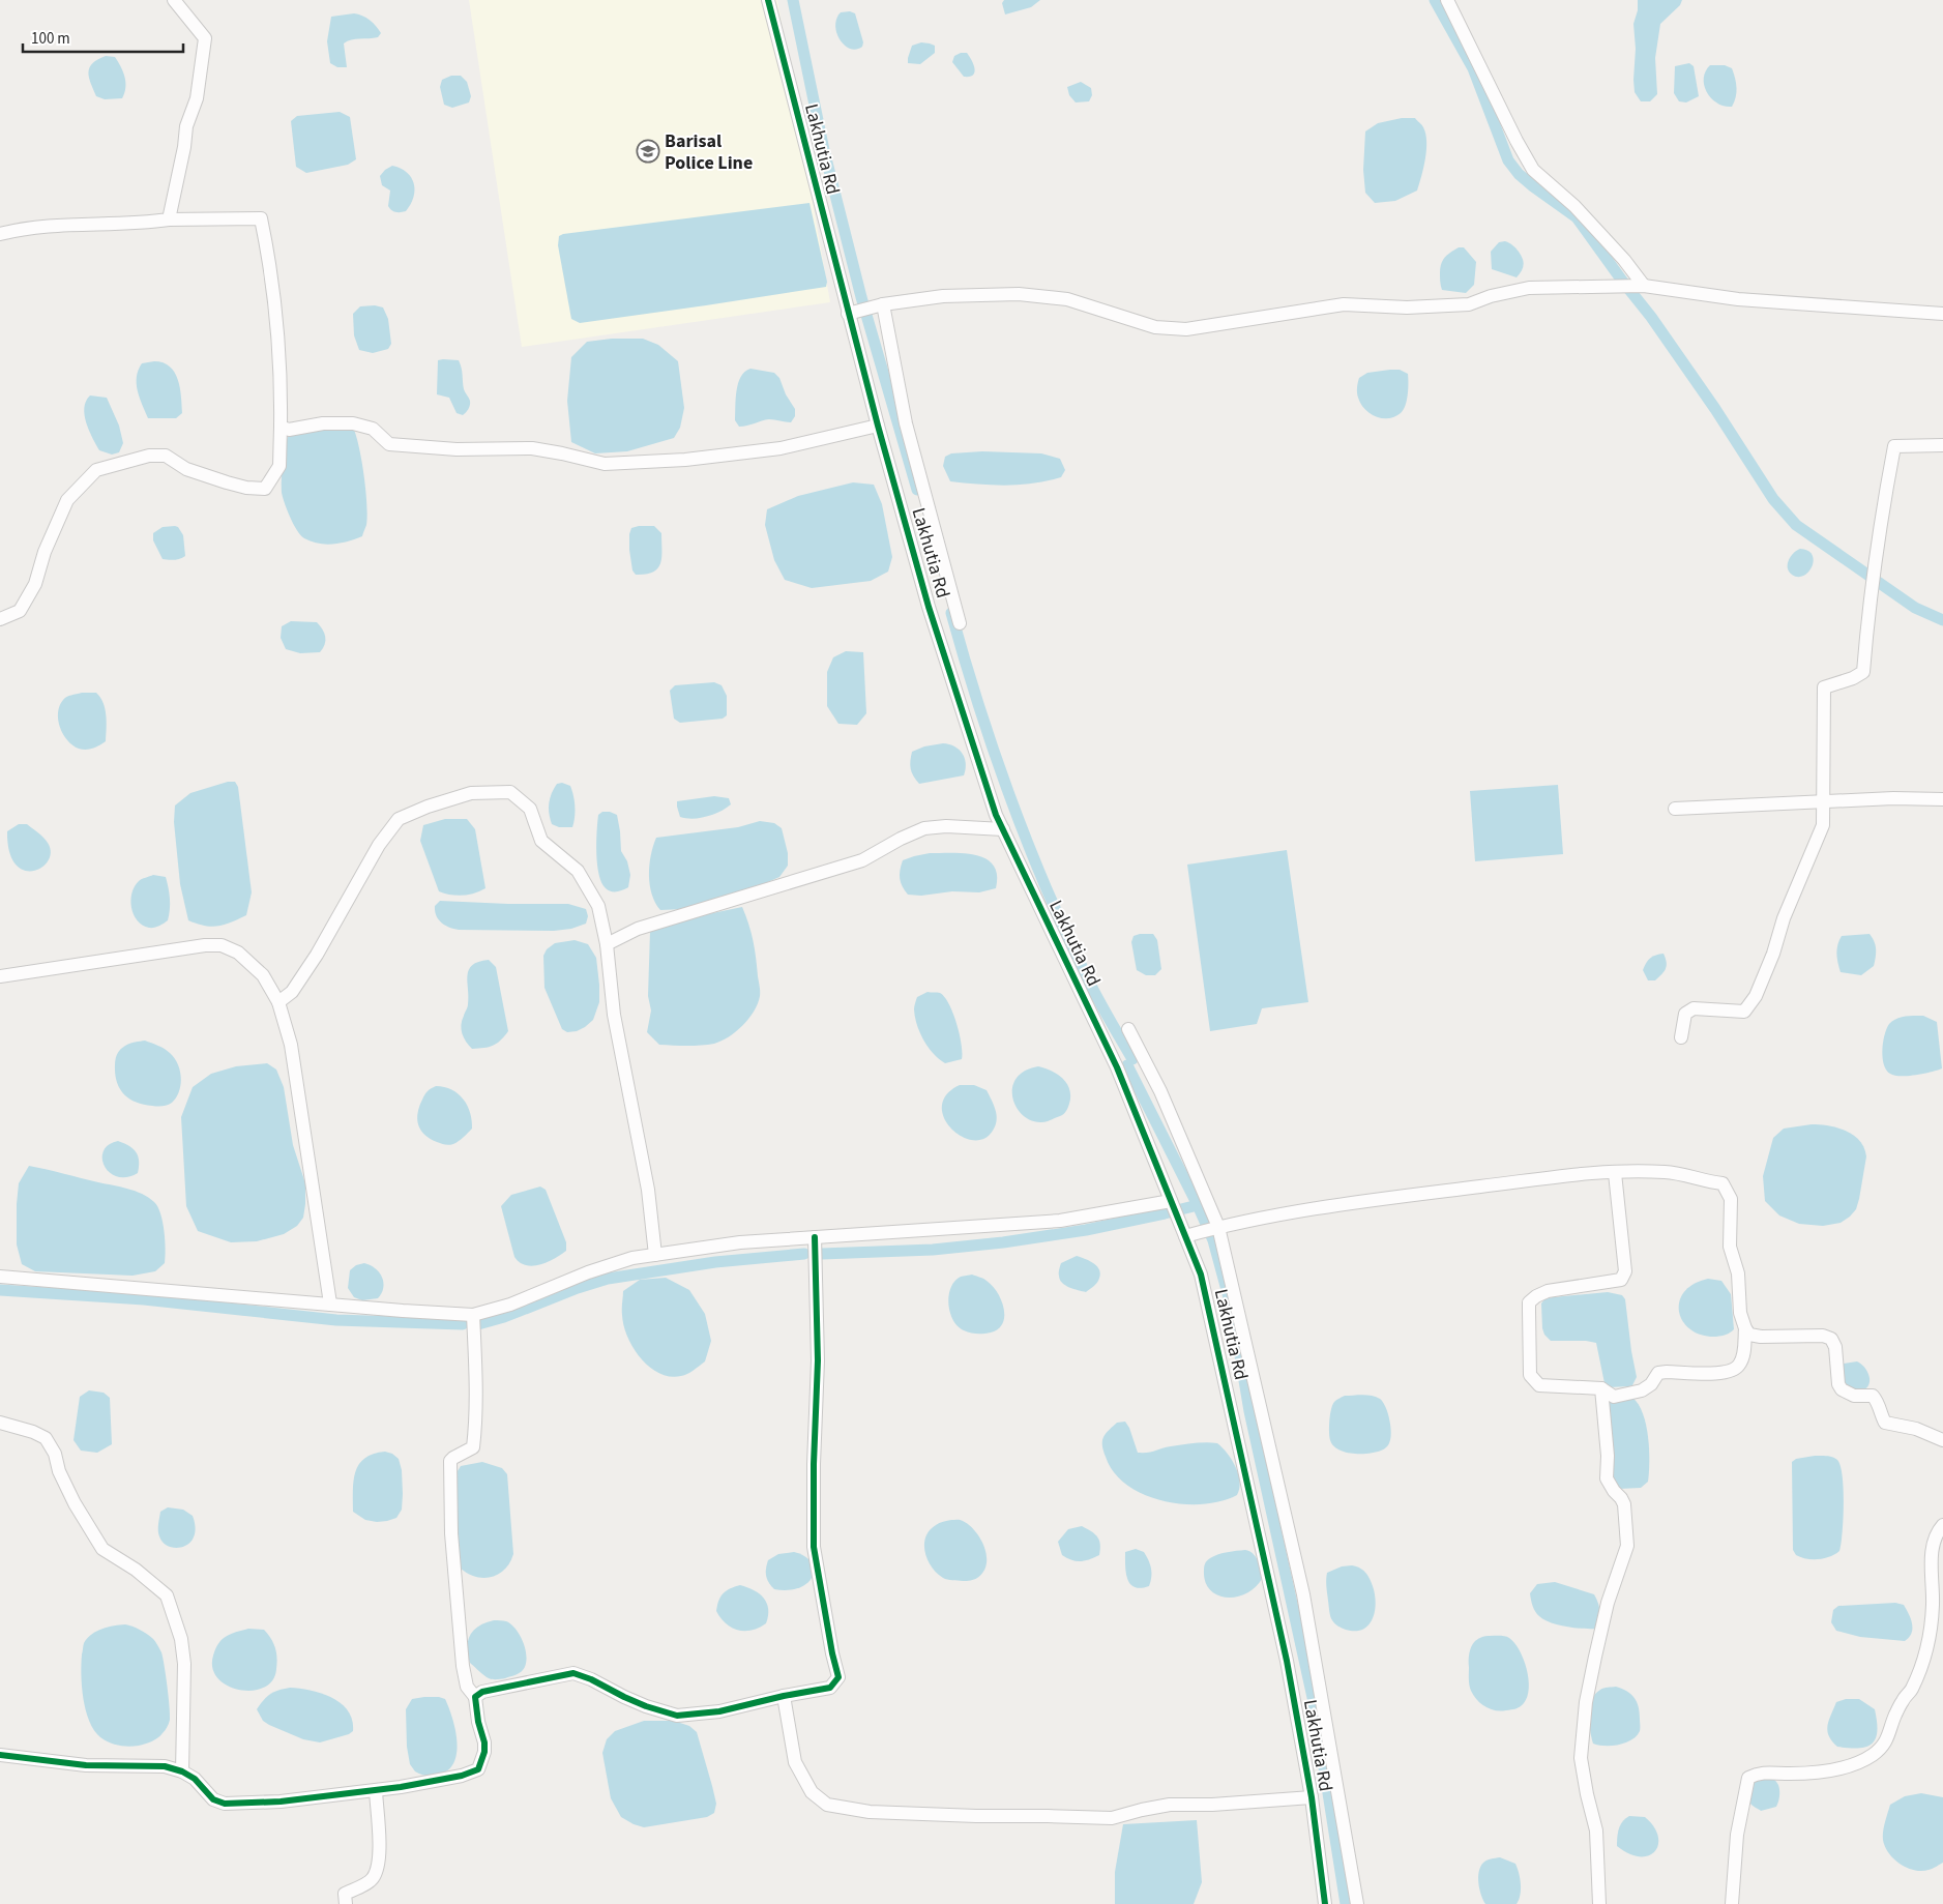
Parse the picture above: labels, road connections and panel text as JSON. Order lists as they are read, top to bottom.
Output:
{
  "streets": {
    "street": ["Lakhutia Rd"]
  },
  "places": {
    "school or university": ["Barisal Police Line"]
  },
  "scale_bar": "100 m"
}
